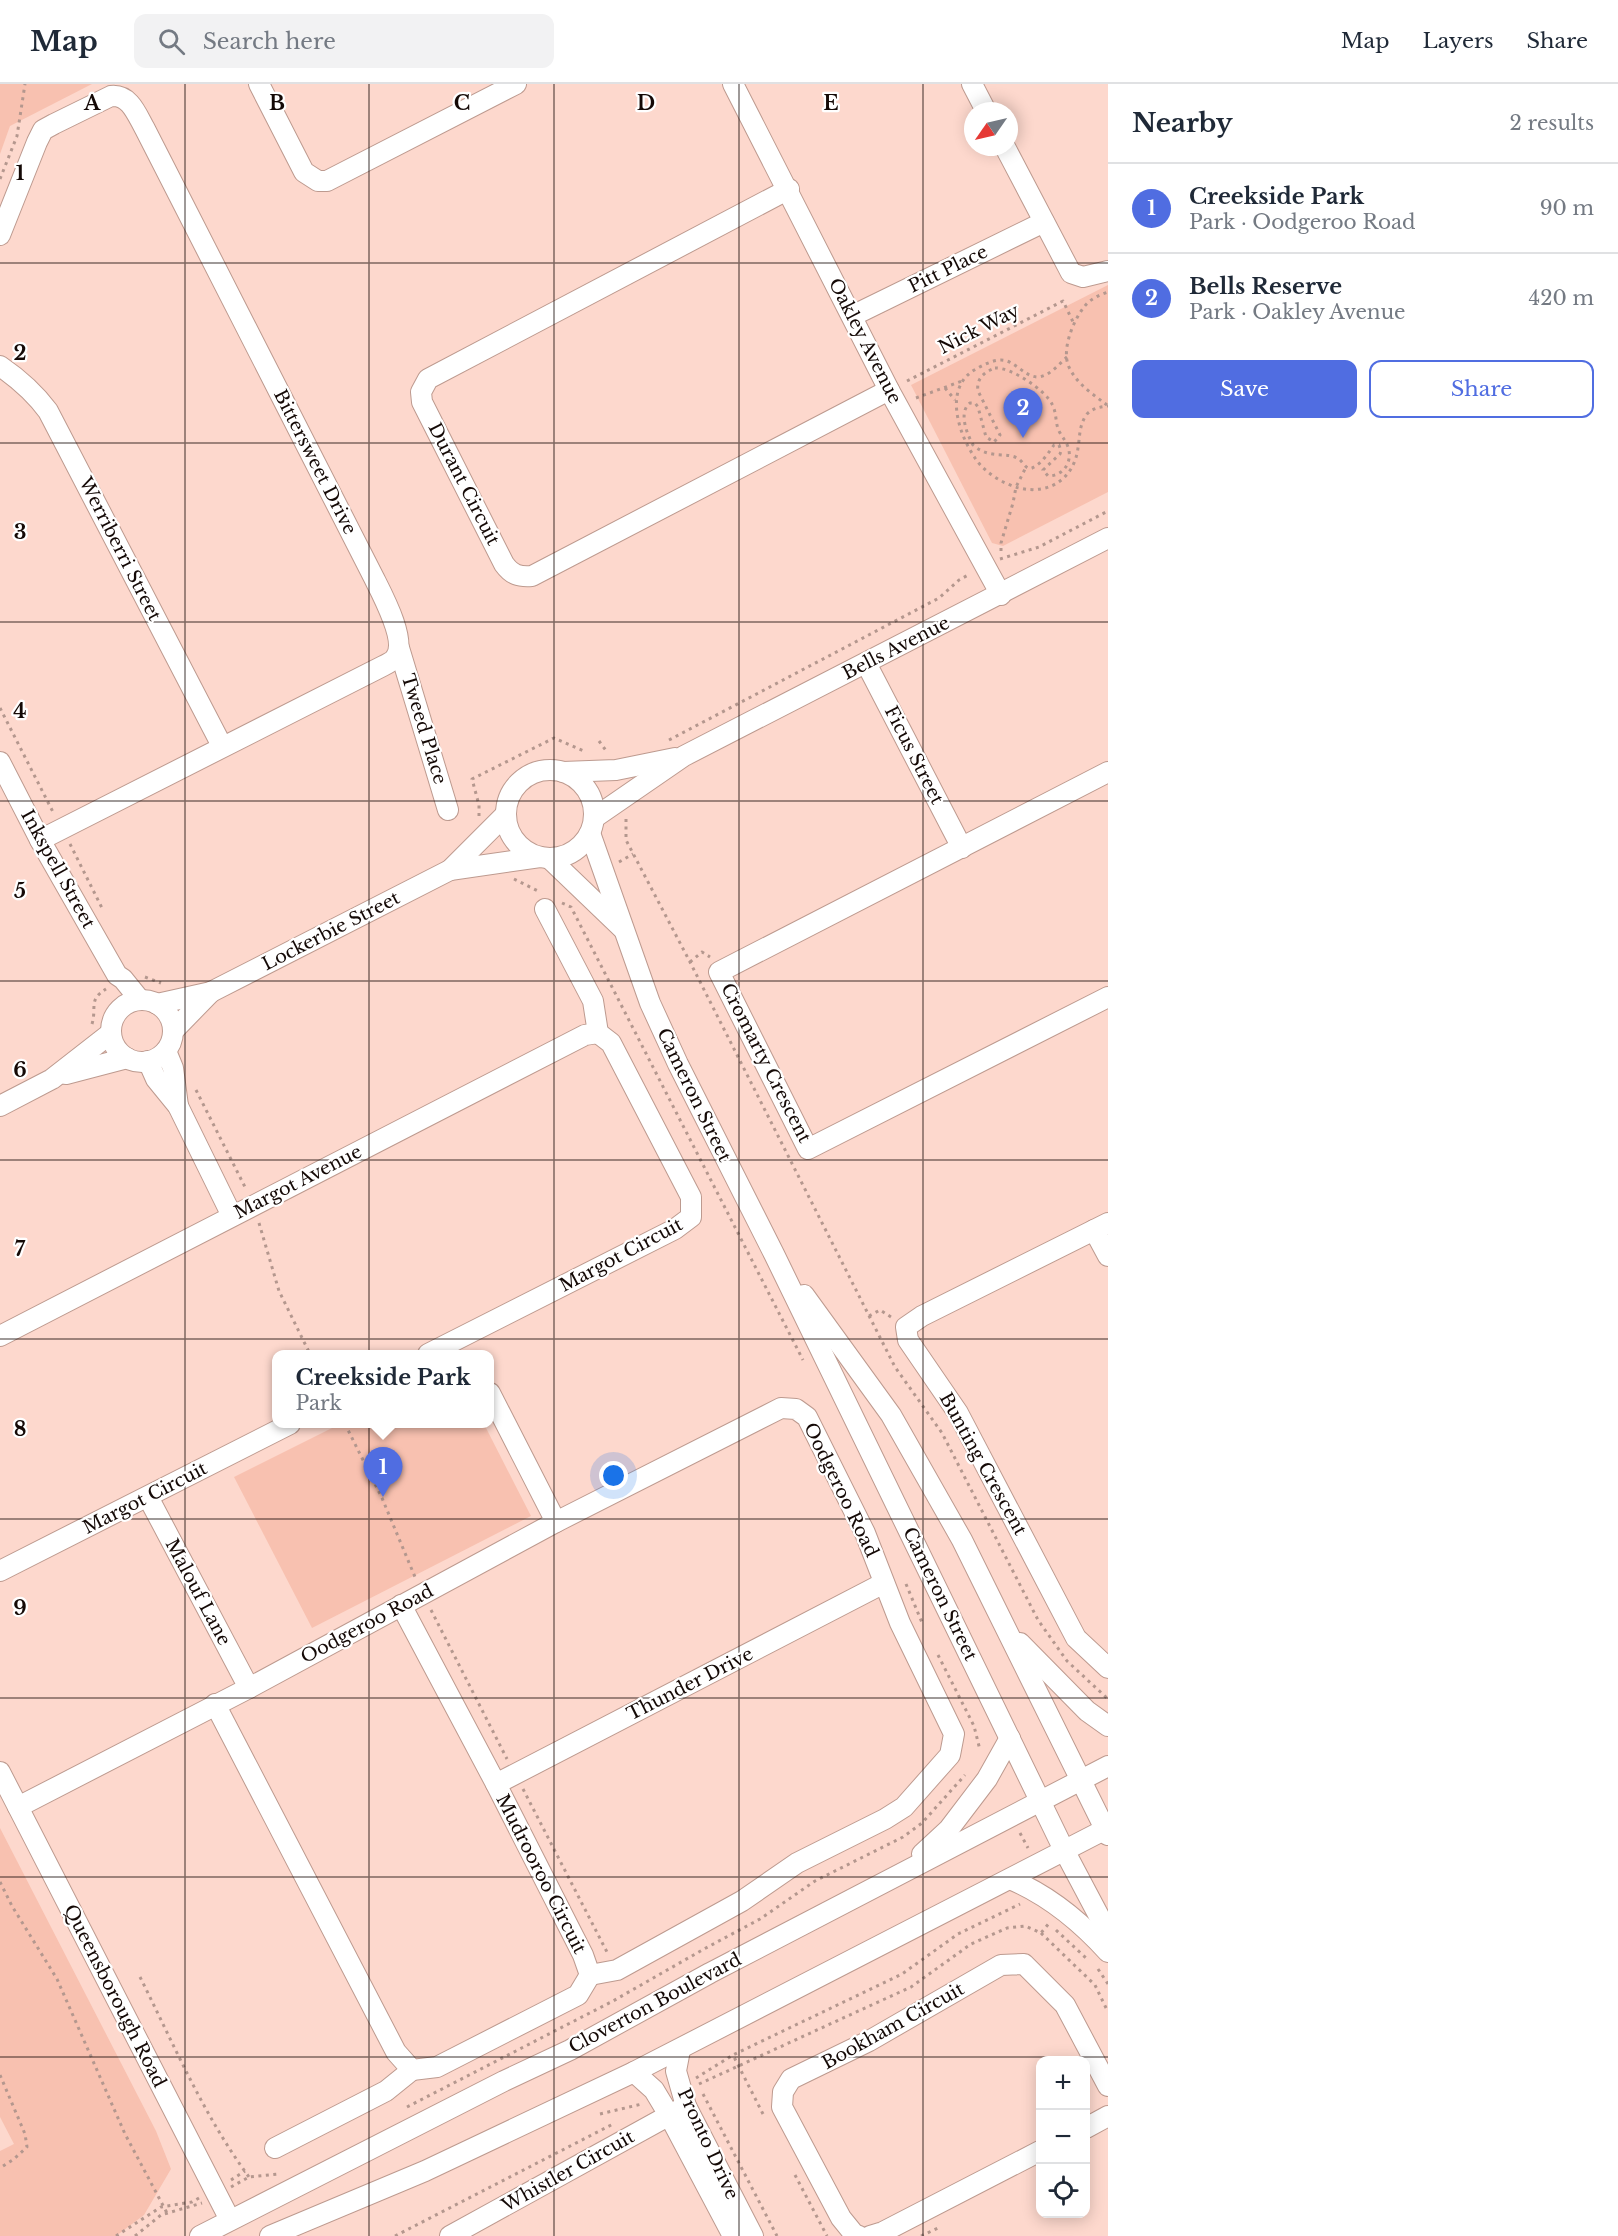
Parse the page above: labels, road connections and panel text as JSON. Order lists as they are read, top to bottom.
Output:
{
  "streets": {
    "street": [
      "Pitt Place",
      "Oakley Avenue",
      "Bittersweet Drive",
      "Durant Circuit",
      "Werriberri Street",
      "Bells Avenue",
      "Tweed Place",
      "Ficus Street",
      "Inkspell Street",
      "Lockerbie Street",
      "Cromarty Crescent",
      "Cameron Street",
      "Margot Avenue",
      "Margot Circuit",
      "Bunting Crescent",
      "Oodgeroo Road",
      "Malouf Lane",
      "Thunder Drive",
      "Mudrooroo Circuit",
      "Queensborough Road",
      "Cloverton Boulevard",
      "Bookham Circuit",
      "Pronto Drive",
      "Whistler Circuit"
    ],
    "path": ["Nick Way"]
  },
  "crossings": [
    ["Pitt Place", "Oakley Avenue"],
    ["Oakley Avenue", "Durant Circuit"],
    ["Oakley Avenue", "Bells Avenue"],
    ["Bittersweet Drive", "Tweed Place"],
    ["Bells Avenue", "Ficus Street"],
    ["Ficus Street", "Cromarty Crescent"],
    ["Cameron Street", "Cloverton Boulevard"],
    ["Margot Avenue", "Margot Circuit"],
    ["Margot Circuit", "Malouf Lane"],
    ["Oodgeroo Road", "Malouf Lane"],
    ["Oodgeroo Road", "Thunder Drive"],
    ["Oodgeroo Road", "Mudrooroo Circuit"],
    ["Oodgeroo Road", "Queensborough Road"],
    ["Thunder Drive", "Mudrooroo Circuit"],
    ["Queensborough Road", "Cloverton Boulevard"],
    ["Pronto Drive", "Whistler Circuit"]
  ],
  "north": "bottom left",
  "page": {
    "header": "Map",
    "search": "Search here",
    "nav": ["Map", "Layers", "Share"],
    "heading": ["Nearby", "2 results"],
    "list": [
      {
        "mark": "1",
        "name": "Creekside Park",
        "note": "Park · Oodgeroo Road",
        "value": "90 m"
      },
      {
        "mark": "2",
        "name": "Bells Reserve",
        "note": "Park · Oakley Avenue",
        "value": "420 m"
      }
    ],
    "buttons": ["Save", "Share"],
    "pins": ["2", "1"],
    "popup": ["Creekside Park", "Park"],
    "map_buttons": ["+", "−"]
  },
  "grid": {
    "columns": [
      "A",
      "B",
      "C",
      "D",
      "E"
    ],
    "rows": [
      "1",
      "2",
      "3",
      "4",
      "5",
      "6",
      "7",
      "8",
      "9"
    ]
  }
}
